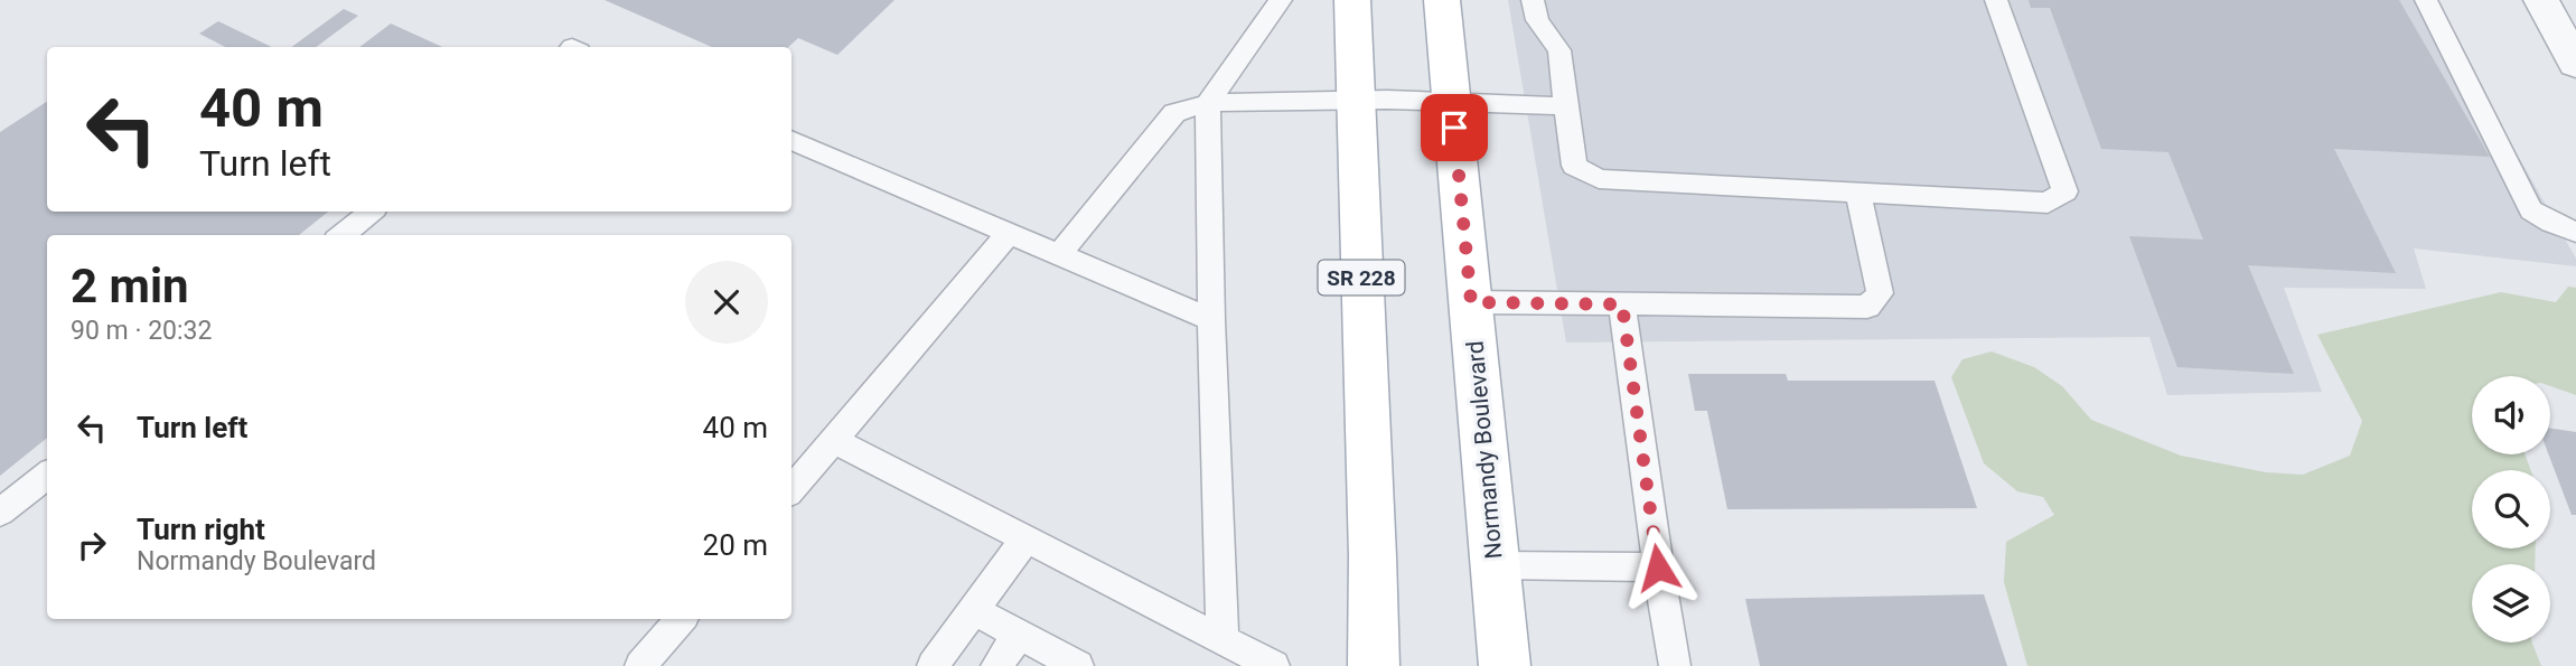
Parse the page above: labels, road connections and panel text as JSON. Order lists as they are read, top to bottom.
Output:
{
  "streets": {
    "main road": ["SR 228", "Normandy Boulevard"]
  },
  "page": {
    "turn": ["40 m", "Turn left"],
    "heading": ["2 min", "90 m · 20:32"],
    "list": [
      {
        "name": "Turn left",
        "value": "40 m"
      },
      {
        "name": "Turn right",
        "note": "Normandy Boulevard",
        "value": "20 m"
      }
    ]
  }
}
